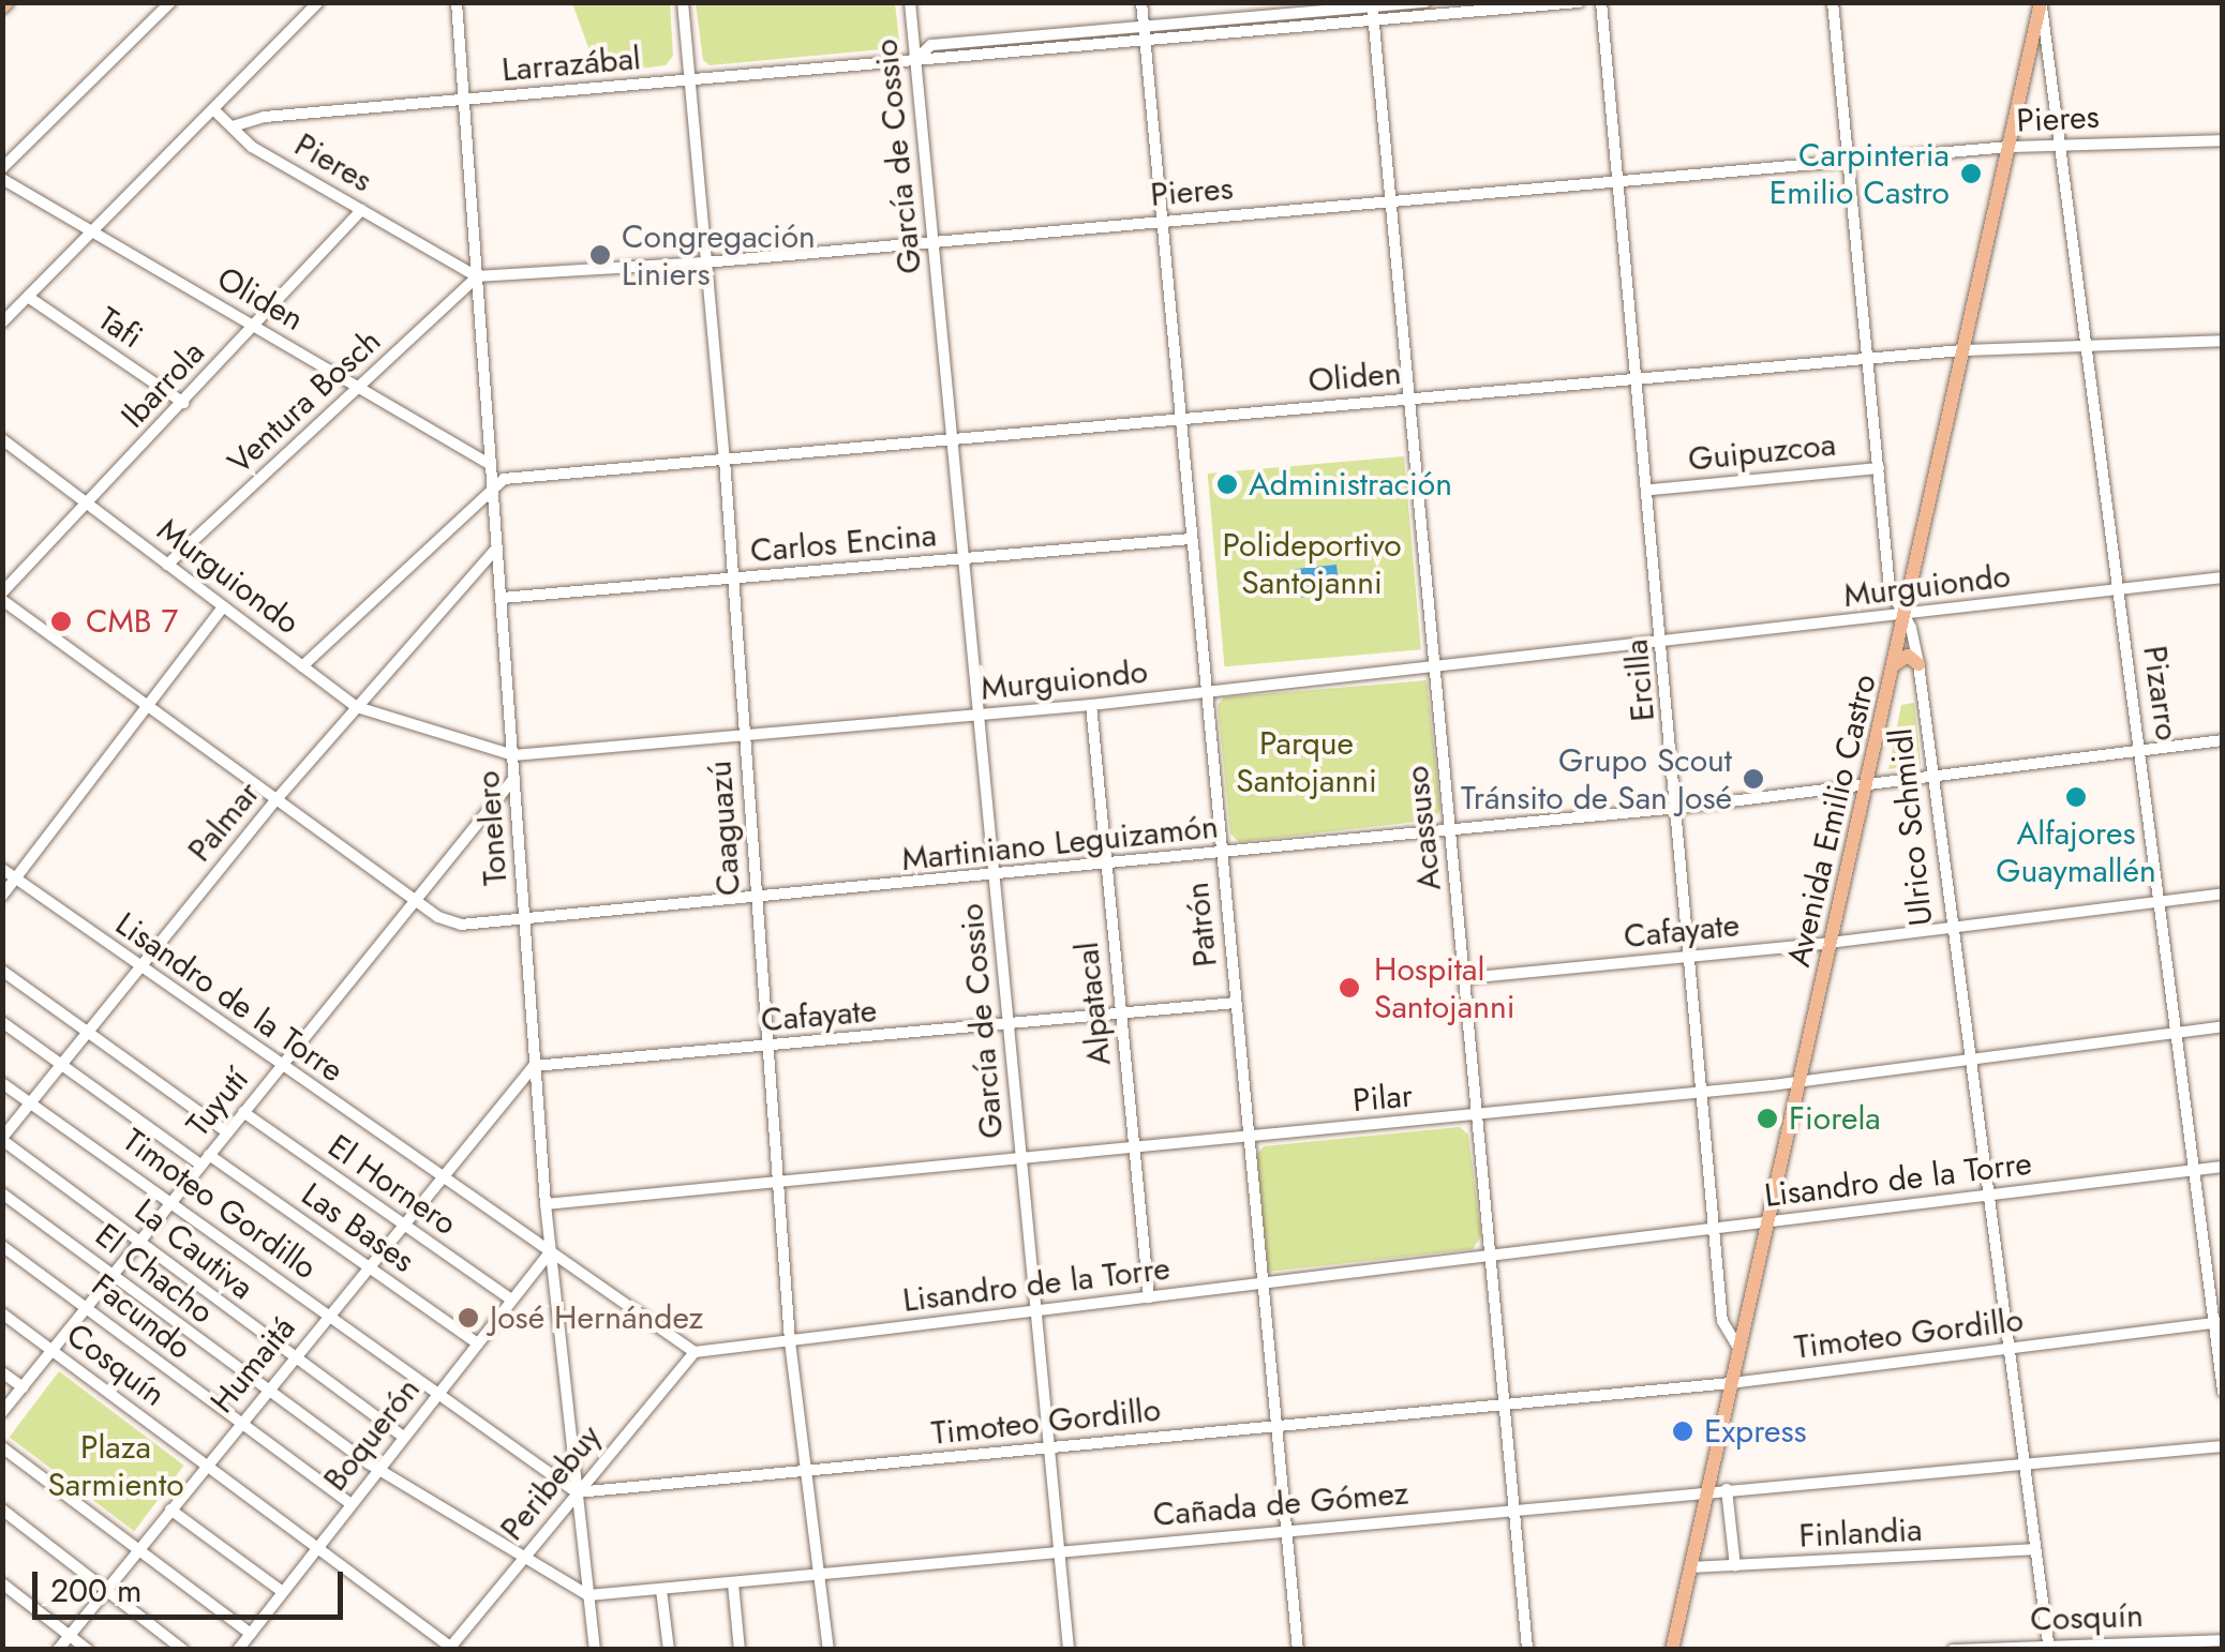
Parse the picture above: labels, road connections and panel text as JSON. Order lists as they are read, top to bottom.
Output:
{
  "streets": {
    "main road": ["Avenida Emilio Castro"],
    "street": [
      "Larrazábal",
      "Pieres",
      "García de Cossio",
      "Oliden",
      "Tafi",
      "Ibarrola",
      "Ventura Bosch",
      "Guipuzcoa",
      "Carlos Encina",
      "Murguiondo",
      "Ercilla",
      "Pizarro",
      "Palmar",
      "Ulrico Schmidl",
      "Tonelero",
      "Caaguazú",
      "Acassuso",
      "Martiniano Leguizamón",
      "Patrón",
      "Cafayate",
      "Lisandro de la Torre",
      "Alpatacal",
      "Pilar",
      "Tuyutí",
      "El Hornero",
      "Timoteo Gordillo",
      "Las Bases",
      "La Cautiva",
      "El Chacho",
      "Facundo",
      "Cosquín",
      "Humaitá",
      "Boquerón",
      "Peribebuy",
      "Cañada de Gómez",
      "Finlandia"
    ]
  },
  "crossings": [
    ["Larrazábal", "Pieres"],
    ["Larrazábal", "García de Cossio"],
    ["Larrazábal", "Tonelero"],
    ["Larrazábal", "Caaguazú"],
    ["Pieres", "García de Cossio"],
    ["Pieres", "Ibarrola"],
    ["Pieres", "Ventura Bosch"],
    ["Pieres", "Ercilla"],
    ["Pieres", "Pizarro"],
    ["Pieres", "Avenida Emilio Castro"],
    ["Pieres", "Ulrico Schmidl"],
    ["Pieres", "Tonelero"],
    ["Pieres", "Caaguazú"],
    ["Pieres", "Acassuso"],
    ["Pieres", "Patrón"],
    ["García de Cossio", "Oliden"],
    ["García de Cossio", "Carlos Encina"],
    ["García de Cossio", "Murguiondo"],
    ["García de Cossio", "Martiniano Leguizamón"],
    ["García de Cossio", "Cafayate"],
    ["García de Cossio", "Lisandro de la Torre"],
    ["García de Cossio", "Pilar"],
    ["García de Cossio", "Timoteo Gordillo"],
    ["García de Cossio", "Cañada de Gómez"],
    ["Oliden", "Ibarrola"],
    ["Oliden", "Ventura Bosch"],
    ["Oliden", "Ercilla"],
    ["Oliden", "Pizarro"],
    ["Oliden", "Avenida Emilio Castro"],
    ["Oliden", "Ulrico Schmidl"],
    ["Oliden", "Tonelero"],
    ["Oliden", "Caaguazú"],
    ["Oliden", "Acassuso"],
    ["Oliden", "Patrón"],
    ["Tafi", "Ibarrola"],
    ["Ibarrola", "Murguiondo"],
    ["Ibarrola", "Martiniano Leguizamón"],
    ["Ventura Bosch", "Murguiondo"],
    ["Ventura Bosch", "Tonelero"],
    ["Guipuzcoa", "Ercilla"],
    ["Guipuzcoa", "Ulrico Schmidl"],
    ["Carlos Encina", "Tonelero"],
    ["Carlos Encina", "Caaguazú"],
    ["Carlos Encina", "Patrón"],
    ["Murguiondo", "Ercilla"],
    ["Murguiondo", "Pizarro"],
    ["Murguiondo", "Avenida Emilio Castro"],
    ["Murguiondo", "Palmar"],
    ["Murguiondo", "Ulrico Schmidl"],
    ["Murguiondo", "Tonelero"],
    ["Murguiondo", "Caaguazú"],
    ["Murguiondo", "Acassuso"],
    ["Murguiondo", "Patrón"],
    ["Murguiondo", "Alpatacal"],
    ["Ercilla", "Avenida Emilio Castro"],
    ["Ercilla", "Martiniano Leguizamón"],
    ["Ercilla", "Cafayate"],
    ["Ercilla", "Lisandro de la Torre"],
    ["Ercilla", "Pilar"],
    ["Pizarro", "Avenida Emilio Castro"],
    ["Pizarro", "Martiniano Leguizamón"],
    ["Pizarro", "Cafayate"],
    ["Pizarro", "Lisandro de la Torre"],
    ["Pizarro", "Pilar"],
    ["Pizarro", "Timoteo Gordillo"],
    ["Avenida Emilio Castro", "Ulrico Schmidl"],
    ["Avenida Emilio Castro", "Martiniano Leguizamón"],
    ["Avenida Emilio Castro", "Cafayate"],
    ["Avenida Emilio Castro", "Lisandro de la Torre"],
    ["Avenida Emilio Castro", "Pilar"],
    ["Avenida Emilio Castro", "Timoteo Gordillo"],
    ["Avenida Emilio Castro", "Cañada de Gómez"],
    ["Avenida Emilio Castro", "Finlandia"],
    ["Palmar", "Tonelero"],
    ["Palmar", "Martiniano Leguizamón"],
    ["Palmar", "Lisandro de la Torre"],
    ["Palmar", "Timoteo Gordillo"],
    ["Palmar", "Las Bases"],
    ["Palmar", "La Cautiva"],
    ["Ulrico Schmidl", "Martiniano Leguizamón"],
    ["Ulrico Schmidl", "Cafayate"],
    ["Ulrico Schmidl", "Lisandro de la Torre"],
    ["Ulrico Schmidl", "Pilar"],
    ["Ulrico Schmidl", "Timoteo Gordillo"],
    ["Ulrico Schmidl", "Cosquín"],
    ["Ulrico Schmidl", "Cañada de Gómez"],
    ["Ulrico Schmidl", "Finlandia"],
    ["Tonelero", "Martiniano Leguizamón"],
    ["Tonelero", "Cafayate"],
    ["Tonelero", "Lisandro de la Torre"],
    ["Tonelero", "Pilar"],
    ["Tonelero", "Tuyutí"],
    ["Tonelero", "Timoteo Gordillo"],
    ["Tonelero", "Humaitá"],
    ["Tonelero", "Boquerón"],
    ["Tonelero", "Peribebuy"],
    ["Tonelero", "Cañada de Gómez"],
    ["Caaguazú", "Martiniano Leguizamón"],
    ["Caaguazú", "Cafayate"],
    ["Caaguazú", "Lisandro de la Torre"],
    ["Caaguazú", "Pilar"],
    ["Caaguazú", "Timoteo Gordillo"],
    ["Caaguazú", "Cañada de Gómez"],
    ["Acassuso", "Martiniano Leguizamón"],
    ["Acassuso", "Cafayate"],
    ["Acassuso", "Lisandro de la Torre"],
    ["Acassuso", "Pilar"],
    ["Acassuso", "Timoteo Gordillo"],
    ["Acassuso", "Cañada de Gómez"],
    ["Martiniano Leguizamón", "Patrón"],
    ["Martiniano Leguizamón", "Alpatacal"],
    ["Martiniano Leguizamón", "Tuyutí"],
    ["Patrón", "Cafayate"],
    ["Patrón", "Lisandro de la Torre"],
    ["Patrón", "Pilar"],
    ["Patrón", "Timoteo Gordillo"],
    ["Patrón", "Cañada de Gómez"],
    ["Cafayate", "Alpatacal"],
    ["Cafayate", "Humaitá"],
    ["Lisandro de la Torre", "Alpatacal"],
    ["Lisandro de la Torre", "Tuyutí"],
    ["Lisandro de la Torre", "Humaitá"],
    ["Lisandro de la Torre", "Boquerón"],
    ["Lisandro de la Torre", "Peribebuy"],
    ["Alpatacal", "Pilar"],
    ["Tuyutí", "El Hornero"],
    ["Tuyutí", "Timoteo Gordillo"],
    ["Tuyutí", "Las Bases"],
    ["Tuyutí", "La Cautiva"],
    ["Tuyutí", "El Chacho"],
    ["Tuyutí", "Facundo"],
    ["Tuyutí", "Cosquín"],
    ["El Hornero", "Humaitá"],
    ["El Hornero", "Boquerón"],
    ["Timoteo Gordillo", "Humaitá"],
    ["Timoteo Gordillo", "Boquerón"],
    ["Timoteo Gordillo", "Peribebuy"],
    ["Las Bases", "Humaitá"],
    ["Las Bases", "Boquerón"],
    ["La Cautiva", "Humaitá"],
    ["La Cautiva", "Boquerón"],
    ["El Chacho", "Humaitá"],
    ["El Chacho", "Boquerón"],
    ["Facundo", "Humaitá"],
    ["Facundo", "Boquerón"],
    ["Cosquín", "Humaitá"],
    ["Cosquín", "Boquerón"],
    ["Cosquín", "Peribebuy"]
  ],
  "parks": ["Polideportivo Santojanni", "Parque Santojanni", "Plaza Sarmiento"],
  "places": [
    "Carpinteria Emilio Castro",
    "Congregación Liniers",
    "Administración",
    "CMB 7",
    "Grupo Scout Tránsito de San José",
    "Alfajores Guaymallén",
    "Hospital Santojanni",
    "Fiorela",
    "José Hernández",
    "Express"
  ],
  "scale_bar": "200 m"
}
